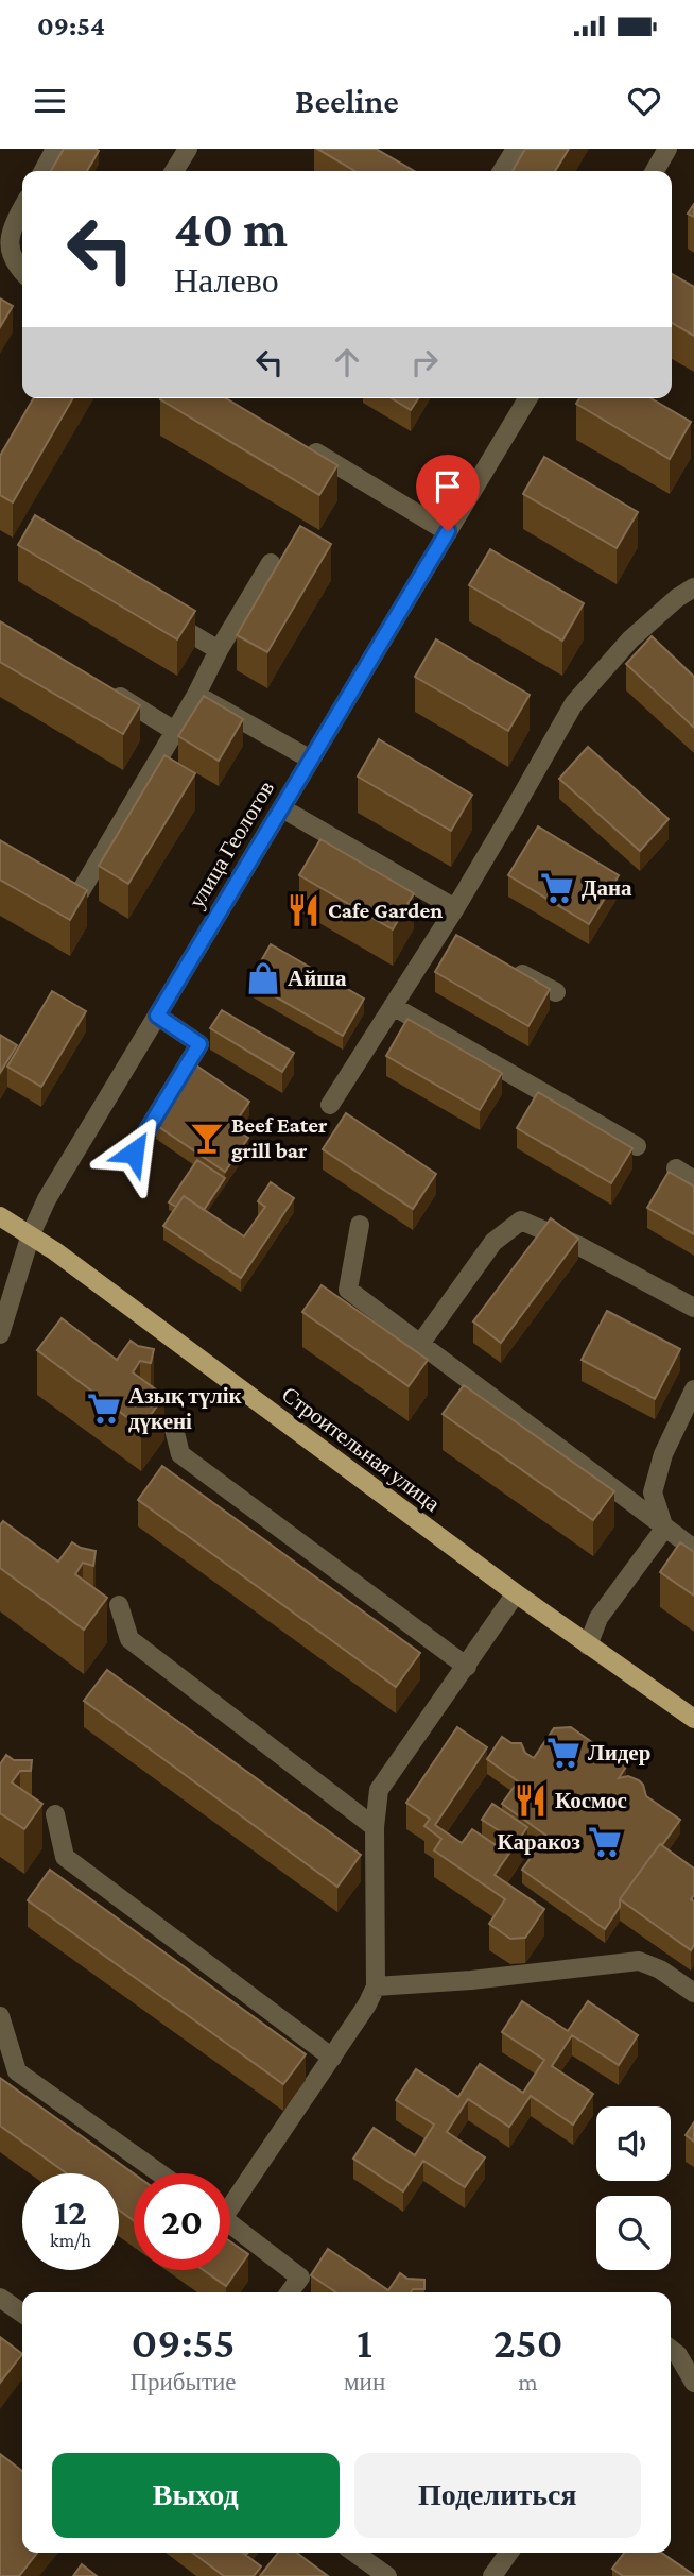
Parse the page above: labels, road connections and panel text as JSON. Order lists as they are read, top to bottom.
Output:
{
  "streets": {
    "main road": ["Строительная улица"],
    "street": ["улица Геологов"]
  },
  "crossings": [
    ["улица Геологов", "Строительная улица"]
  ],
  "places": {
    "supermarket": [
      "Дана",
      "Азық түлік дүкені",
      "Лидер",
      "Каракоз"
    ],
    "restaurant": ["Cafe Garden", "Космос"],
    "shop": ["Айша"],
    "bar": ["Beef Eater grill bar"]
  },
  "page": {
    "status": "09:54",
    "header": "Beeline",
    "turn": ["40 m", "Налево"],
    "speed": "12 km/h",
    "limit": "20",
    "eta": [
      "09:55",
      "Прибытие",
      "1",
      "мин",
      "250",
      "m"
    ],
    "buttons": ["Выход", "Поделиться"]
  }
}
